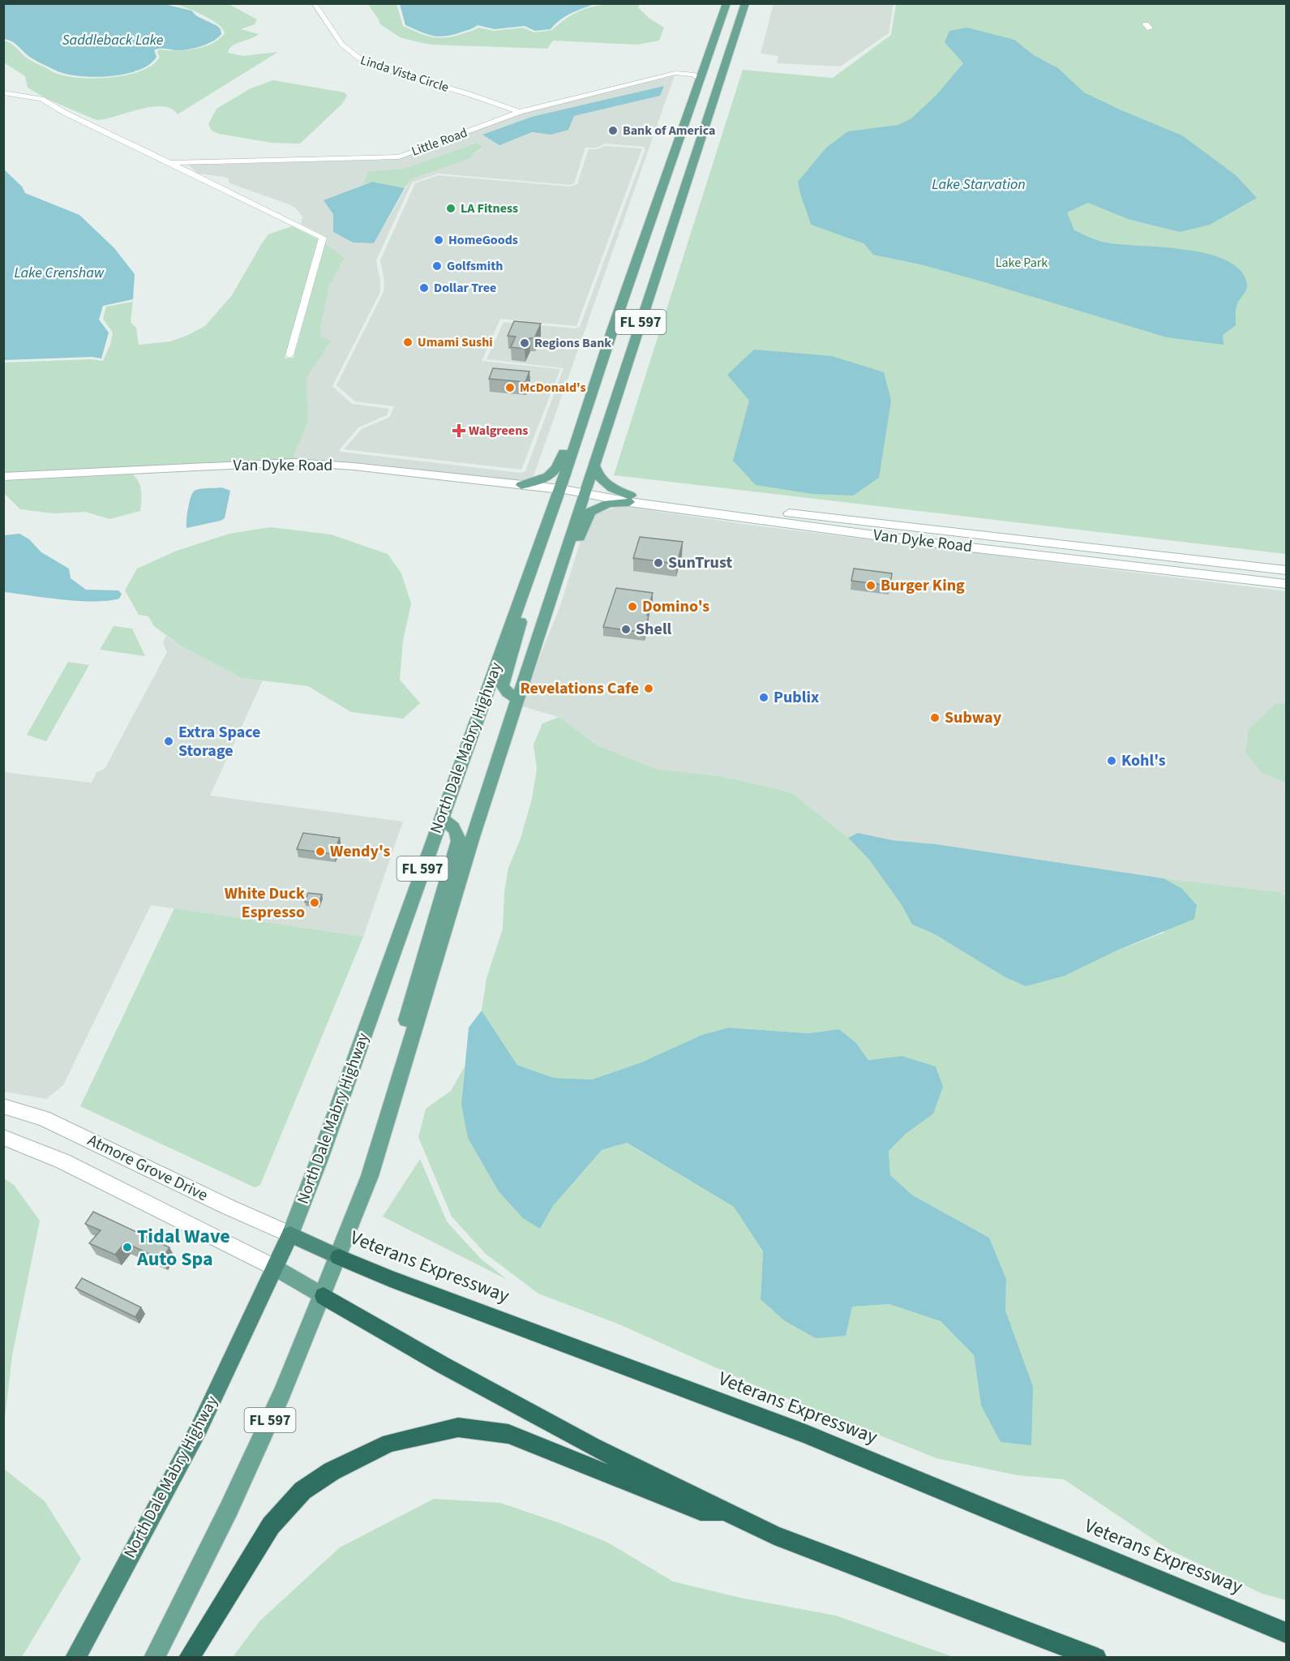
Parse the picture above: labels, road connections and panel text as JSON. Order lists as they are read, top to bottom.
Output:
{
  "streets": {
    "highway": ["FL 597", "North Dale Mabry Highway", "Veterans Expressway"],
    "main road": ["Van Dyke Road", "Atmore Grove Drive"],
    "street": ["Linda Vista Circle", "Little Road"]
  },
  "crossings": [
    ["Linda Vista Circle", "Little Road"],
    ["Little Road", "North Dale Mabry Highway"],
    ["Van Dyke Road", "North Dale Mabry Highway"],
    ["North Dale Mabry Highway", "Atmore Grove Drive"],
    ["North Dale Mabry Highway", "Veterans Expressway"],
    ["Atmore Grove Drive", "Veterans Expressway"]
  ],
  "water": ["Saddleback Lake", "Lake Starvation", "Lake Crenshaw"],
  "parks": ["Lake Park"],
  "places": {
    "other": [
      "Bank of America",
      "LA Fitness",
      "HomeGoods",
      "Golfsmith",
      "Dollar Tree",
      "Umami Sushi",
      "Regions Bank",
      "McDonald's",
      "SunTrust",
      "Burger King",
      "Domino's",
      "Shell",
      "Revelations Cafe",
      "Publix",
      "Subway",
      "Extra Space Storage",
      "Kohl's",
      "Wendy's",
      "White Duck Espresso",
      "Tidal Wave Auto Spa"
    ],
    "health": ["Walgreens"]
  }
}
